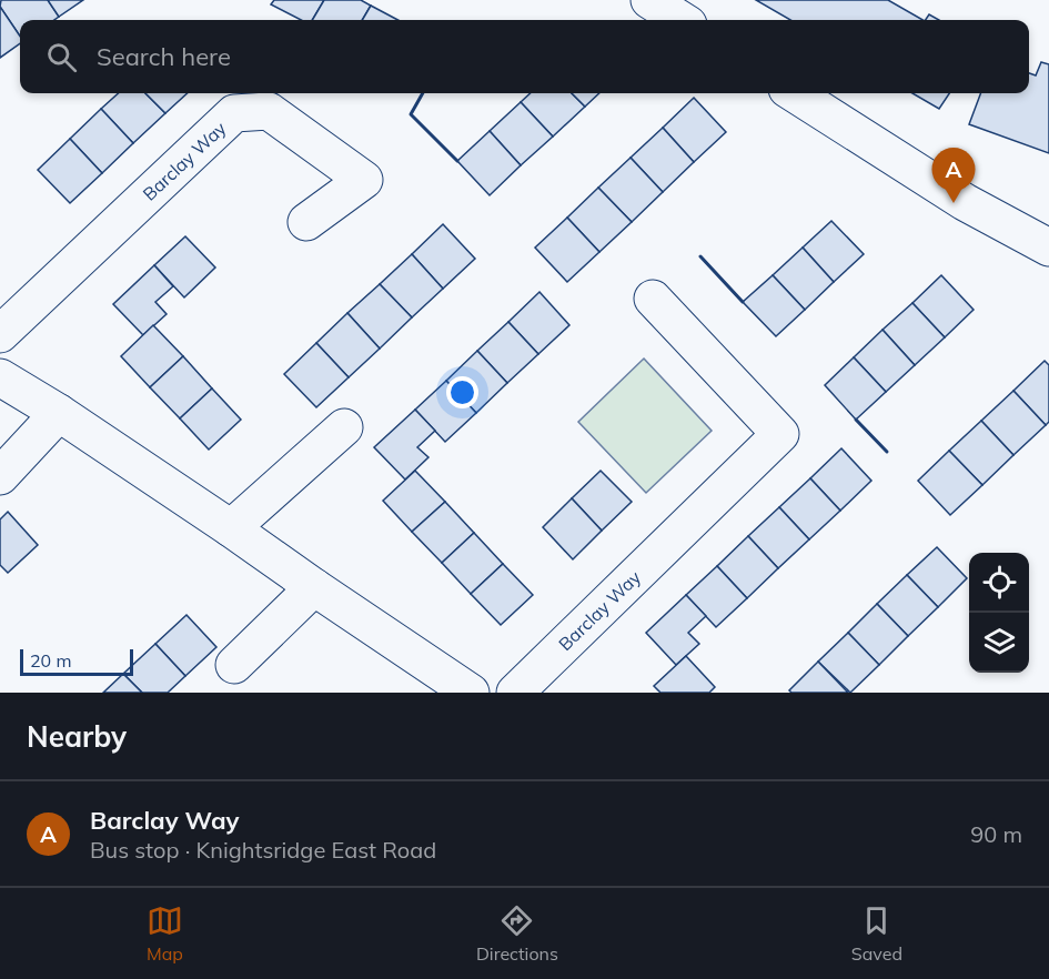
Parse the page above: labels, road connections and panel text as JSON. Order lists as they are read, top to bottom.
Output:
{
  "streets": {
    "street": ["Barclay Way"]
  },
  "scale_bar": "20 m",
  "page": {
    "search": "Search here",
    "pins": "A",
    "scale": "20 m",
    "heading": "Nearby",
    "list": [
      {
        "mark": "A",
        "name": "Barclay Way",
        "note": "Bus stop · Knightsridge East Road",
        "value": "90 m"
      }
    ],
    "nav": ["Map", "Directions", "Saved"]
  }
}
